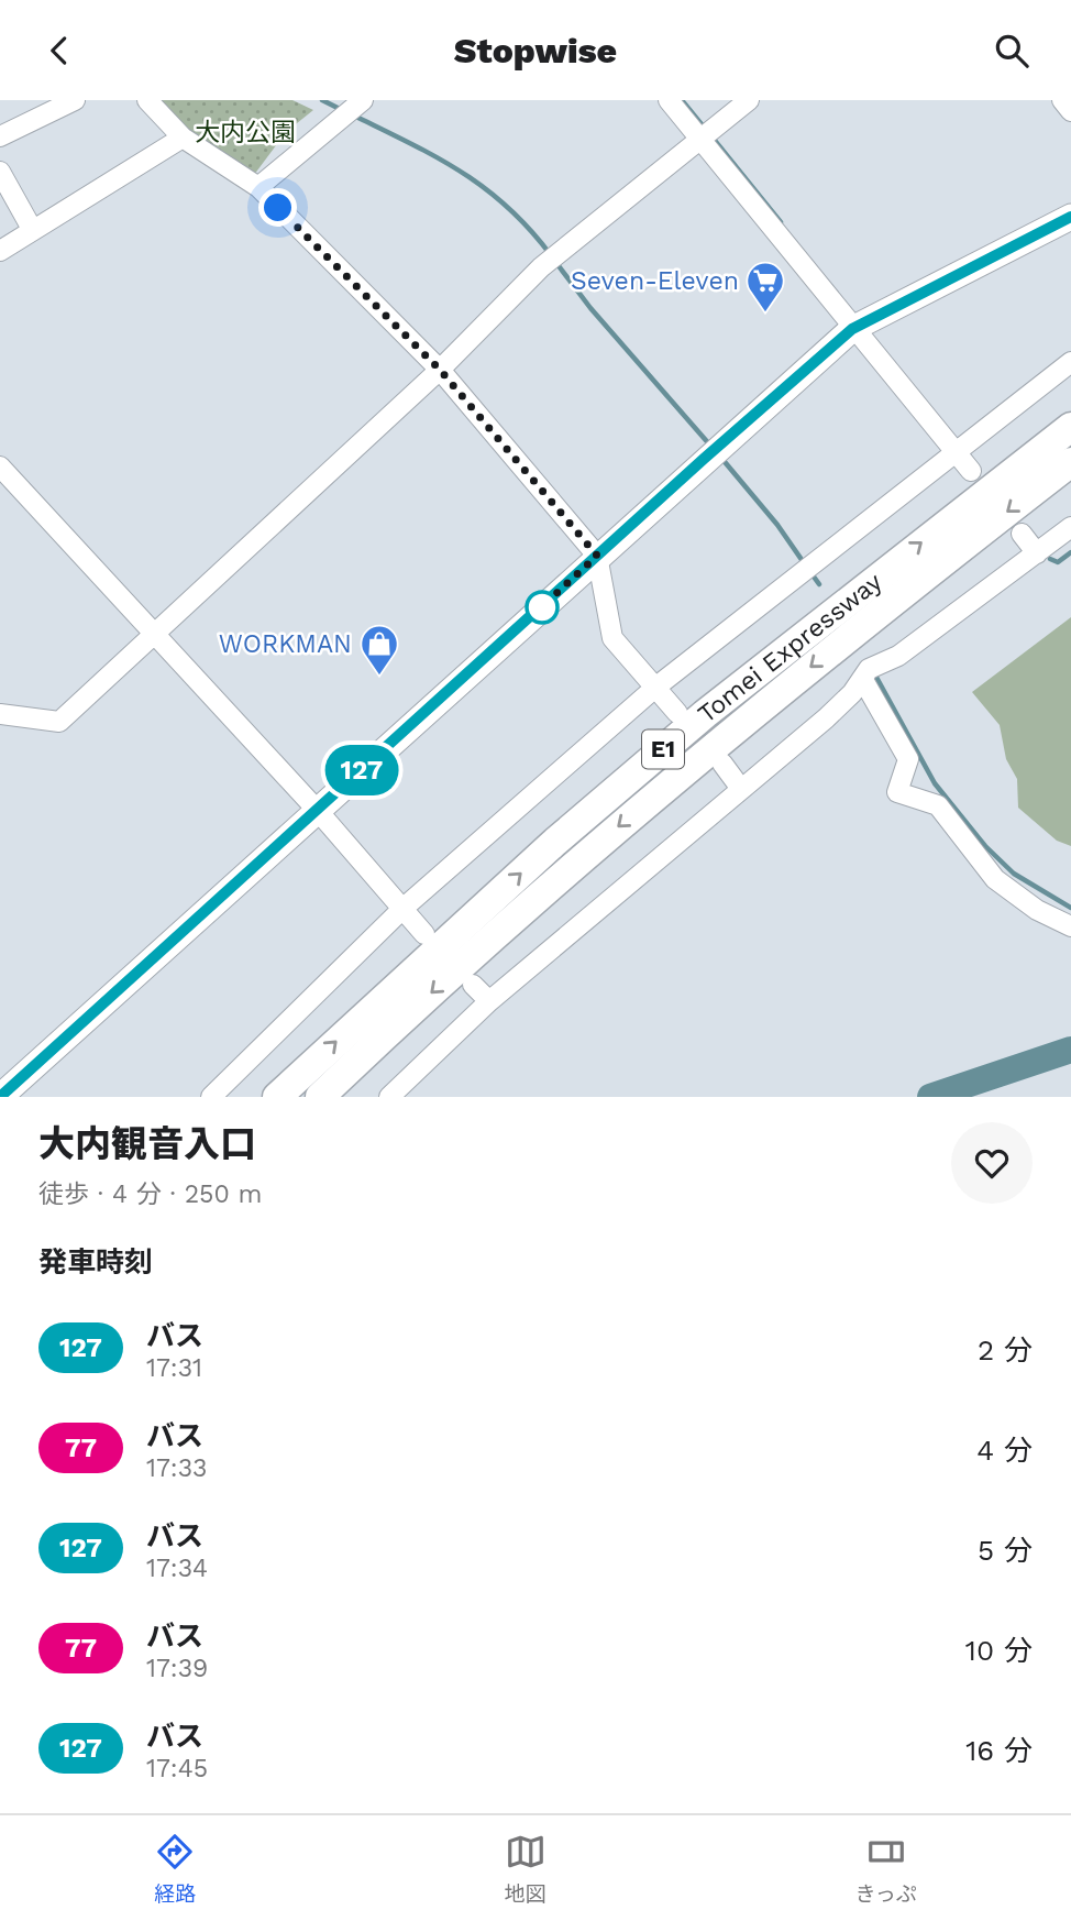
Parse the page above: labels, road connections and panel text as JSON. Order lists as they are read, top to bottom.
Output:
{
  "streets": {
    "highway": ["Tomei Expressway", "E1"]
  },
  "parks": ["大内公園"],
  "places": {
    "supermarket": ["Seven-Eleven"],
    "shop": ["WORKMAN"]
  },
  "lines": ["bus line 127"],
  "page": {
    "header": "Stopwise",
    "on_map": "127",
    "heading": [
      ["大内観音入口", "徒歩 · 4 分 · 250 m"],
      "発車時刻"
    ],
    "list": [
      {
        "mark": "127",
        "name": "バス",
        "note": "17:31",
        "value": "2 分"
      },
      {
        "mark": "77",
        "name": "バス",
        "note": "17:33",
        "value": "4 分"
      },
      {
        "mark": "127",
        "name": "バス",
        "note": "17:34",
        "value": "5 分"
      },
      {
        "mark": "77",
        "name": "バス",
        "note": "17:39",
        "value": "10 分"
      },
      {
        "mark": "127",
        "name": "バス",
        "note": "17:45",
        "value": "16 分"
      }
    ],
    "tabs": ["経路", "地図", "きっぷ"]
  }
}
